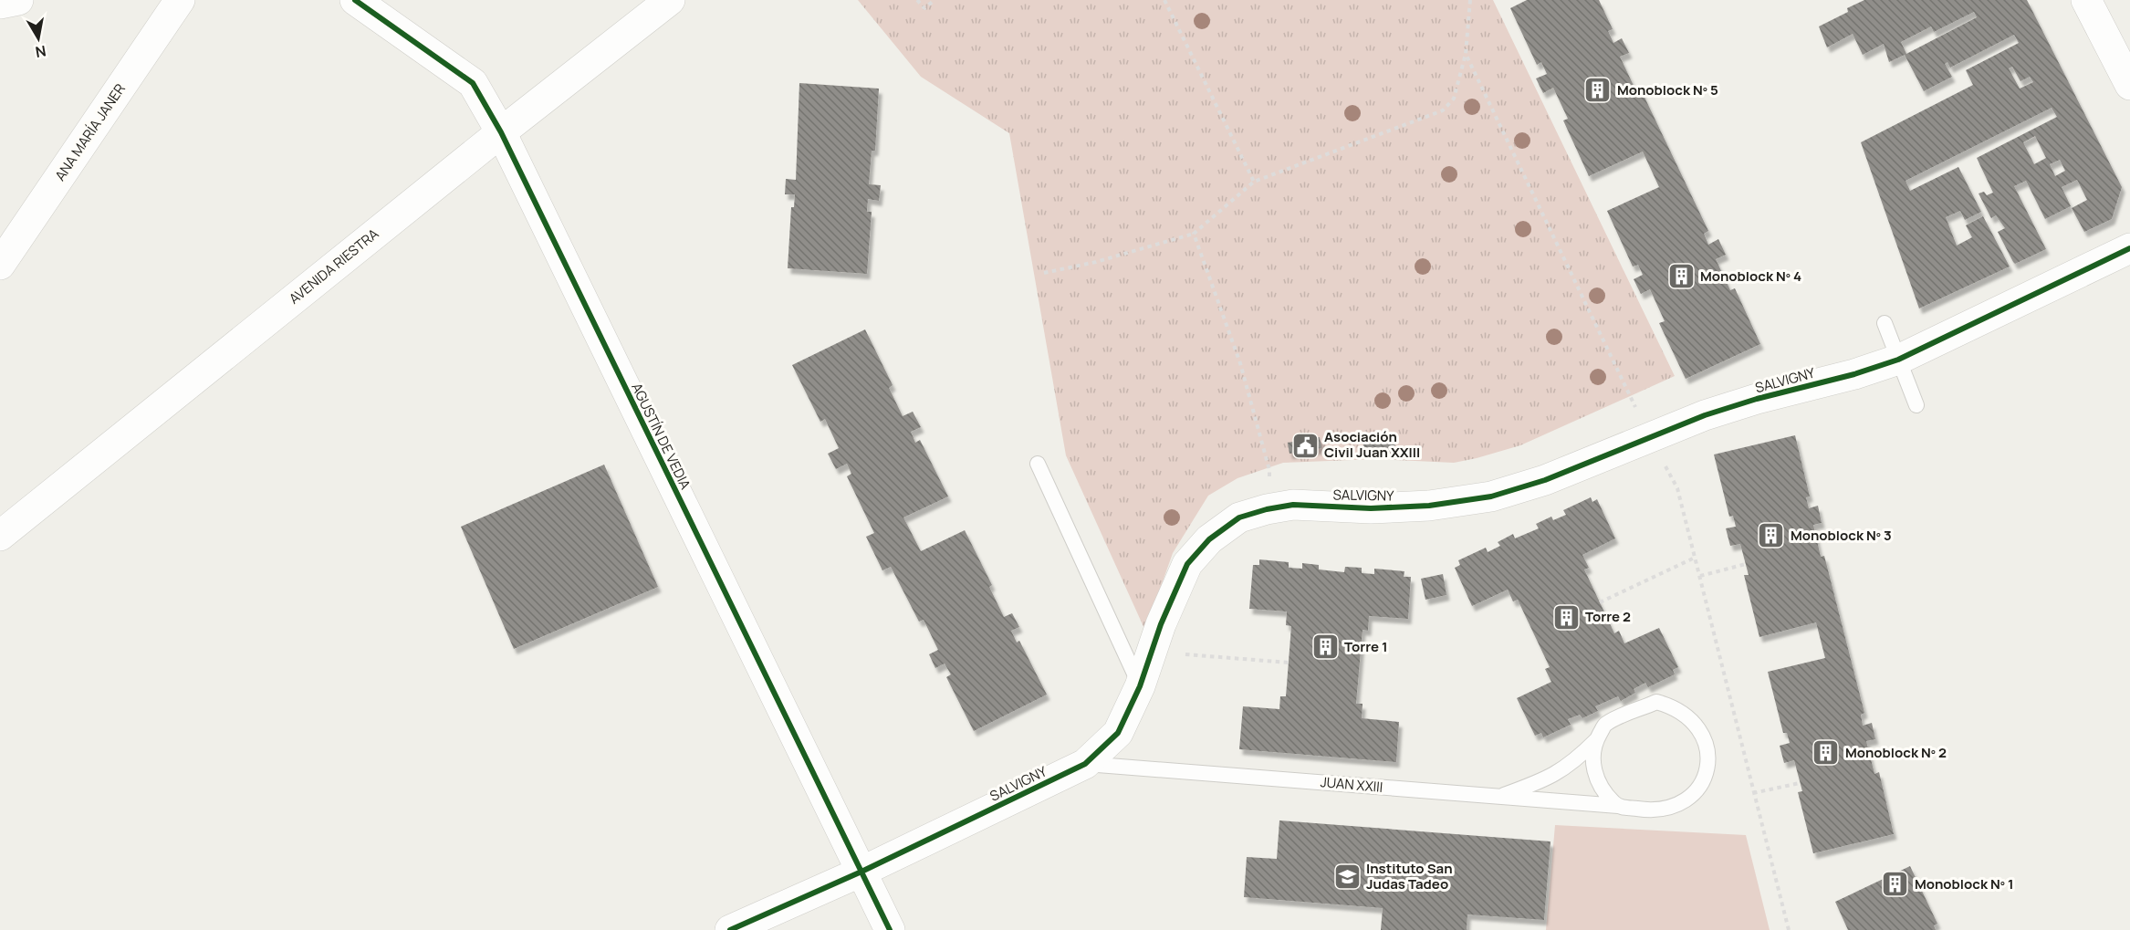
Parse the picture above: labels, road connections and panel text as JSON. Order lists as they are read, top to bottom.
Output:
{
  "streets": {
    "street": [
      "ANA MARÍA JANER",
      "AVENIDA RIESTRA",
      "SALVIGNY",
      "AGUSTÍN DE VEDIA"
    ],
    "lane": ["JUAN XXIII"]
  },
  "crossings": [
    ["AVENIDA RIESTRA", "AGUSTÍN DE VEDIA"],
    ["SALVIGNY", "AGUSTÍN DE VEDIA"],
    ["SALVIGNY", "JUAN XXIII"]
  ],
  "places": {
    "building": [
      "Monoblock Nº 5",
      "Monoblock Nº 4",
      "Monoblock Nº 3",
      "Torre 2",
      "Torre 1",
      "Monoblock Nº 2",
      "Monoblock Nº 1"
    ],
    "public building": ["Asociación Civil Juan XXIII"],
    "school or university": ["Instituto San Judas Tadeo"]
  },
  "north": "bottom"
}
